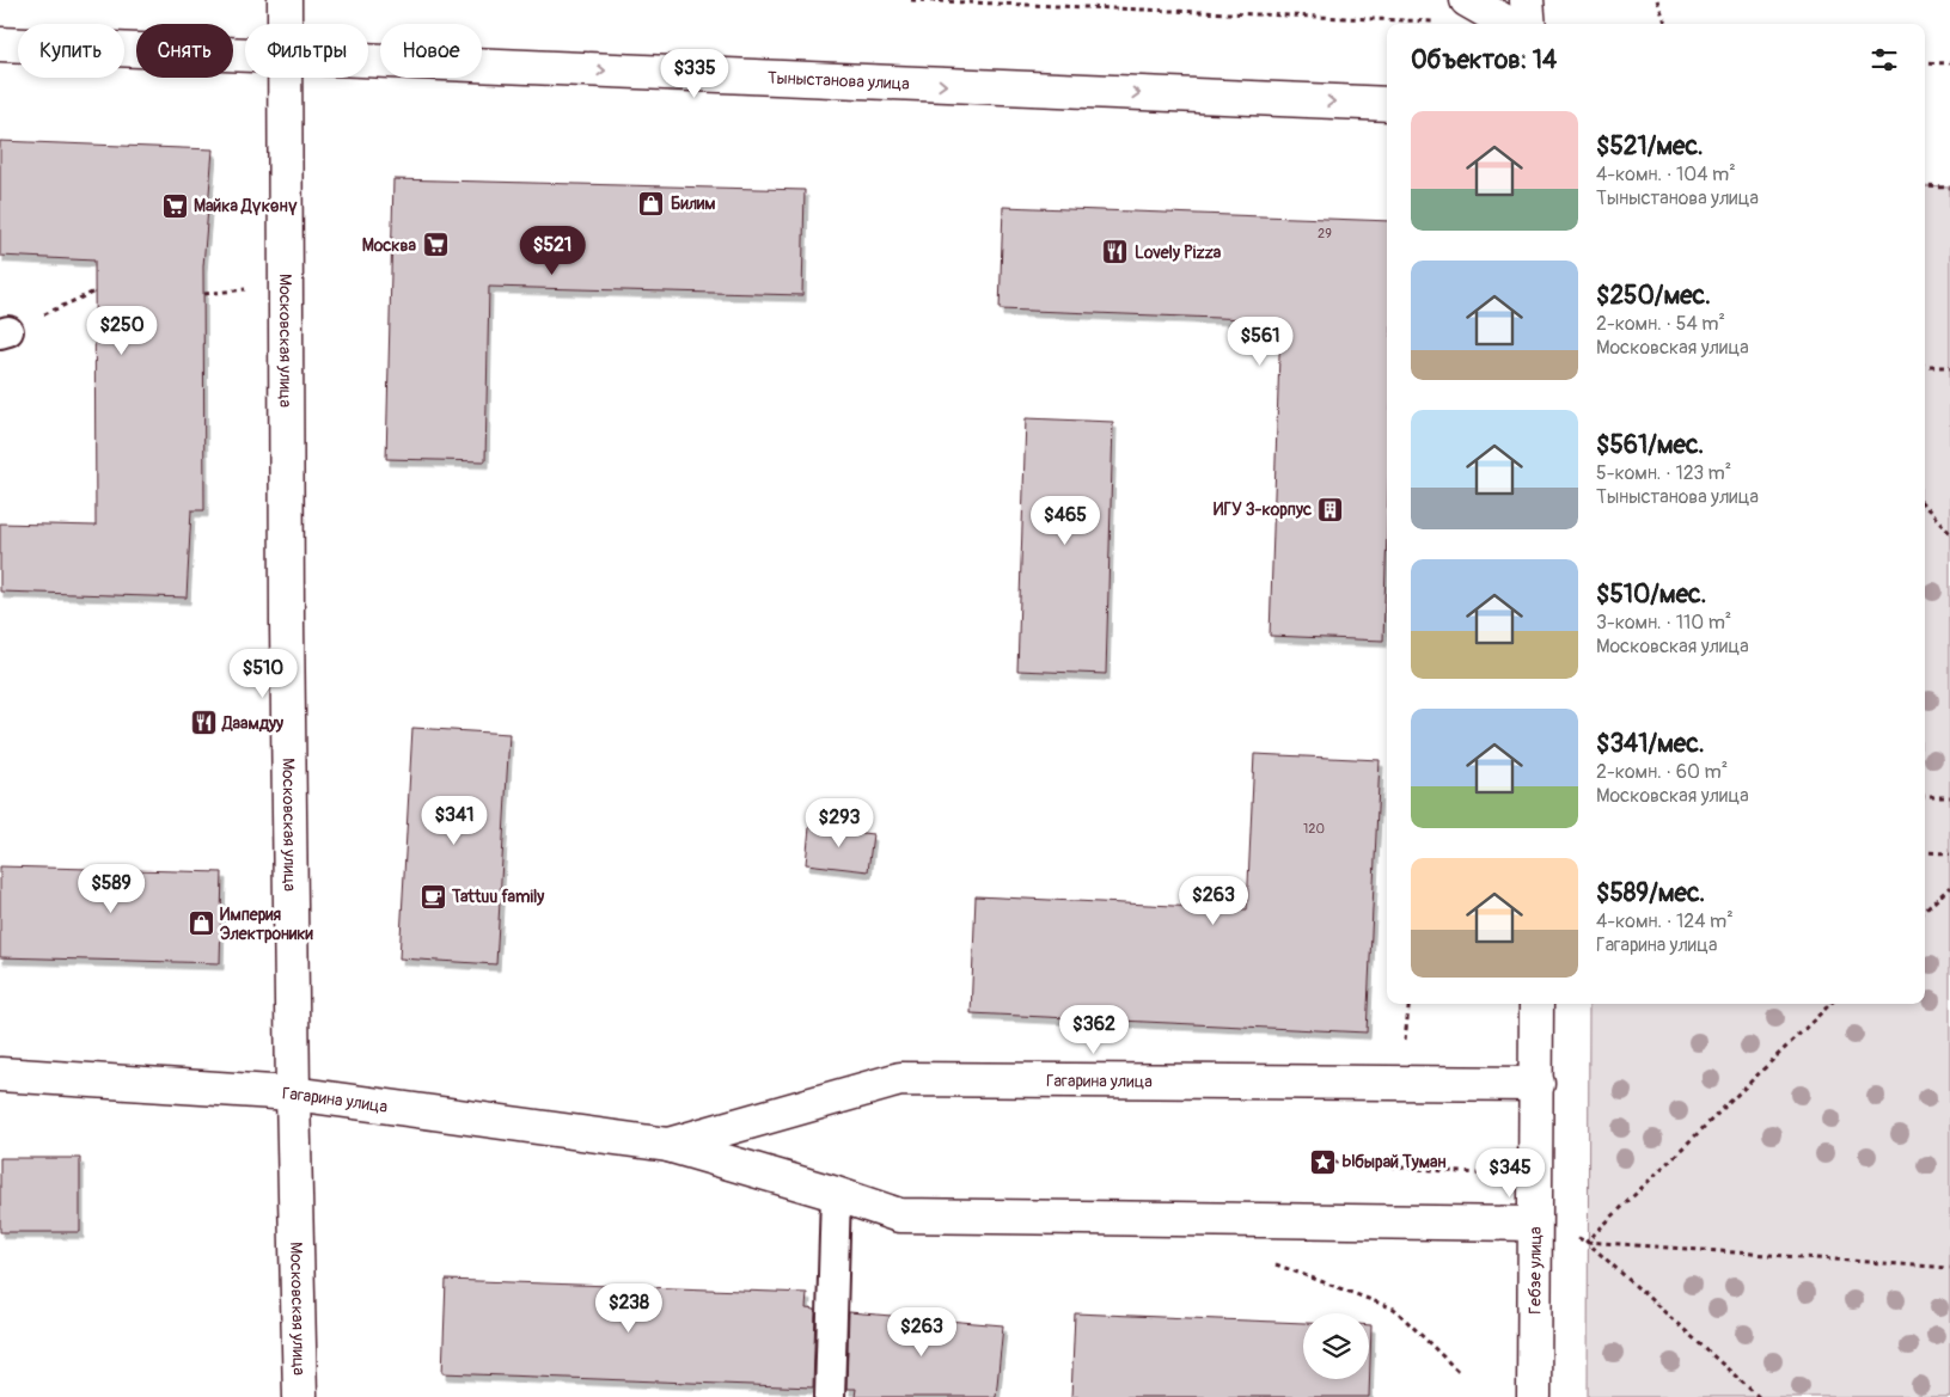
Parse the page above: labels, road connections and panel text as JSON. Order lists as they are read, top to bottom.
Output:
{
  "streets": {
    "street": [
      "Тыныстанова улица",
      "Московская улица",
      "Гагарина улица",
      "Гебзе улица"
    ]
  },
  "crossings": [
    ["Московская улица", "Гагарина улица"],
    ["Гагарина улица", "Гебзе улица"]
  ],
  "one_way": ["Тыныстанова улица"],
  "places": {
    "shop": ["Билим", "Империя Электроники"],
    "supermarket": ["Майка Дүкөнү", "Москва"],
    "restaurant": ["Lovely Pizza", "Даамдуу"],
    "building": ["ИГУ 3-корпус"],
    "cafe": ["Tattuu family"],
    "place": ["Ыбырай Туман"]
  },
  "house_numbers": ["29", "120"],
  "page": {
    "chip": [
      "Купить",
      "Снять",
      "Фильтры",
      "Новое"
    ],
    "heading": "Объектов: 14",
    "price": [
      "$335",
      "$521",
      "$250",
      "$561",
      "$465",
      "$510",
      "$341",
      "$293",
      "$589",
      "$263",
      "$362",
      "$345",
      "$238",
      "$263"
    ],
    "list": [
      {
        "name": "$521/мес.",
        "note": "4-комн. · 104 m² · Тыныстанова улица"
      },
      {
        "name": "$250/мес.",
        "note": "2-комн. · 54 m² · Московская улица"
      },
      {
        "name": "$561/мес.",
        "note": "5-комн. · 123 m² · Тыныстанова улица"
      },
      {
        "name": "$510/мес.",
        "note": "3-комн. · 110 m² · Московская улица"
      },
      {
        "name": "$341/мес.",
        "note": "2-комн. · 60 m² · Московская улица"
      },
      {
        "name": "$589/мес.",
        "note": "4-комн. · 124 m² · Гагарина улица"
      }
    ]
  }
}
